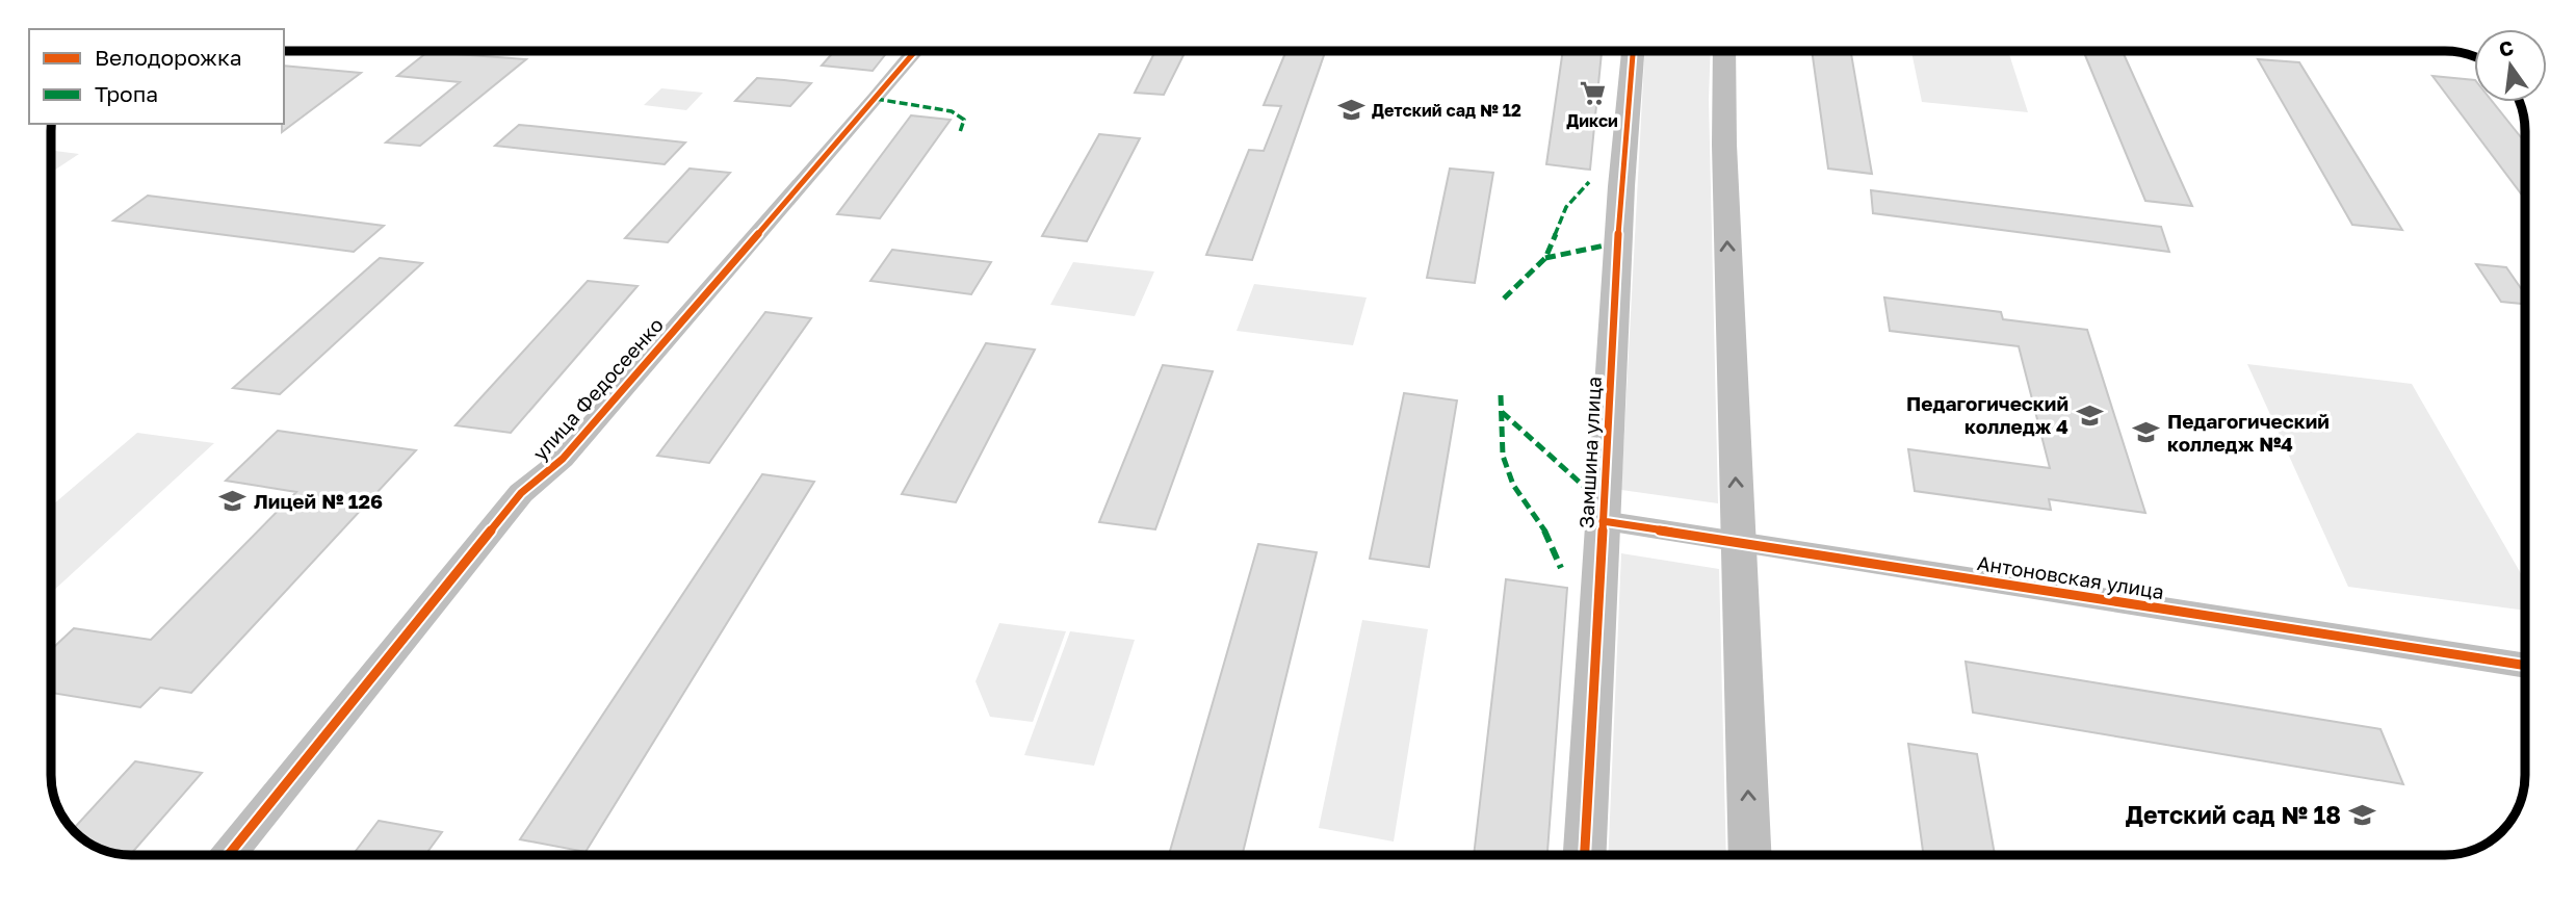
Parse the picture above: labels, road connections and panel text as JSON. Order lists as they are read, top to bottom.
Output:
{
  "streets": {
    "street": ["улица Федосеенко", "Замшина улица", "Антоновская улица"]
  },
  "crossings": [
    ["Замшина улица", "Антоновская улица"]
  ],
  "places": {
    "supermarket": ["Дикси"],
    "school or university": [
      "Детский сад № 12",
      "Педагогический колледж 4",
      "Педагогический колледж №4",
      "Лицей № 126",
      "Детский сад № 18"
    ]
  },
  "legend": ["Велодорожка", "Тропа"],
  "north": "top"
}
